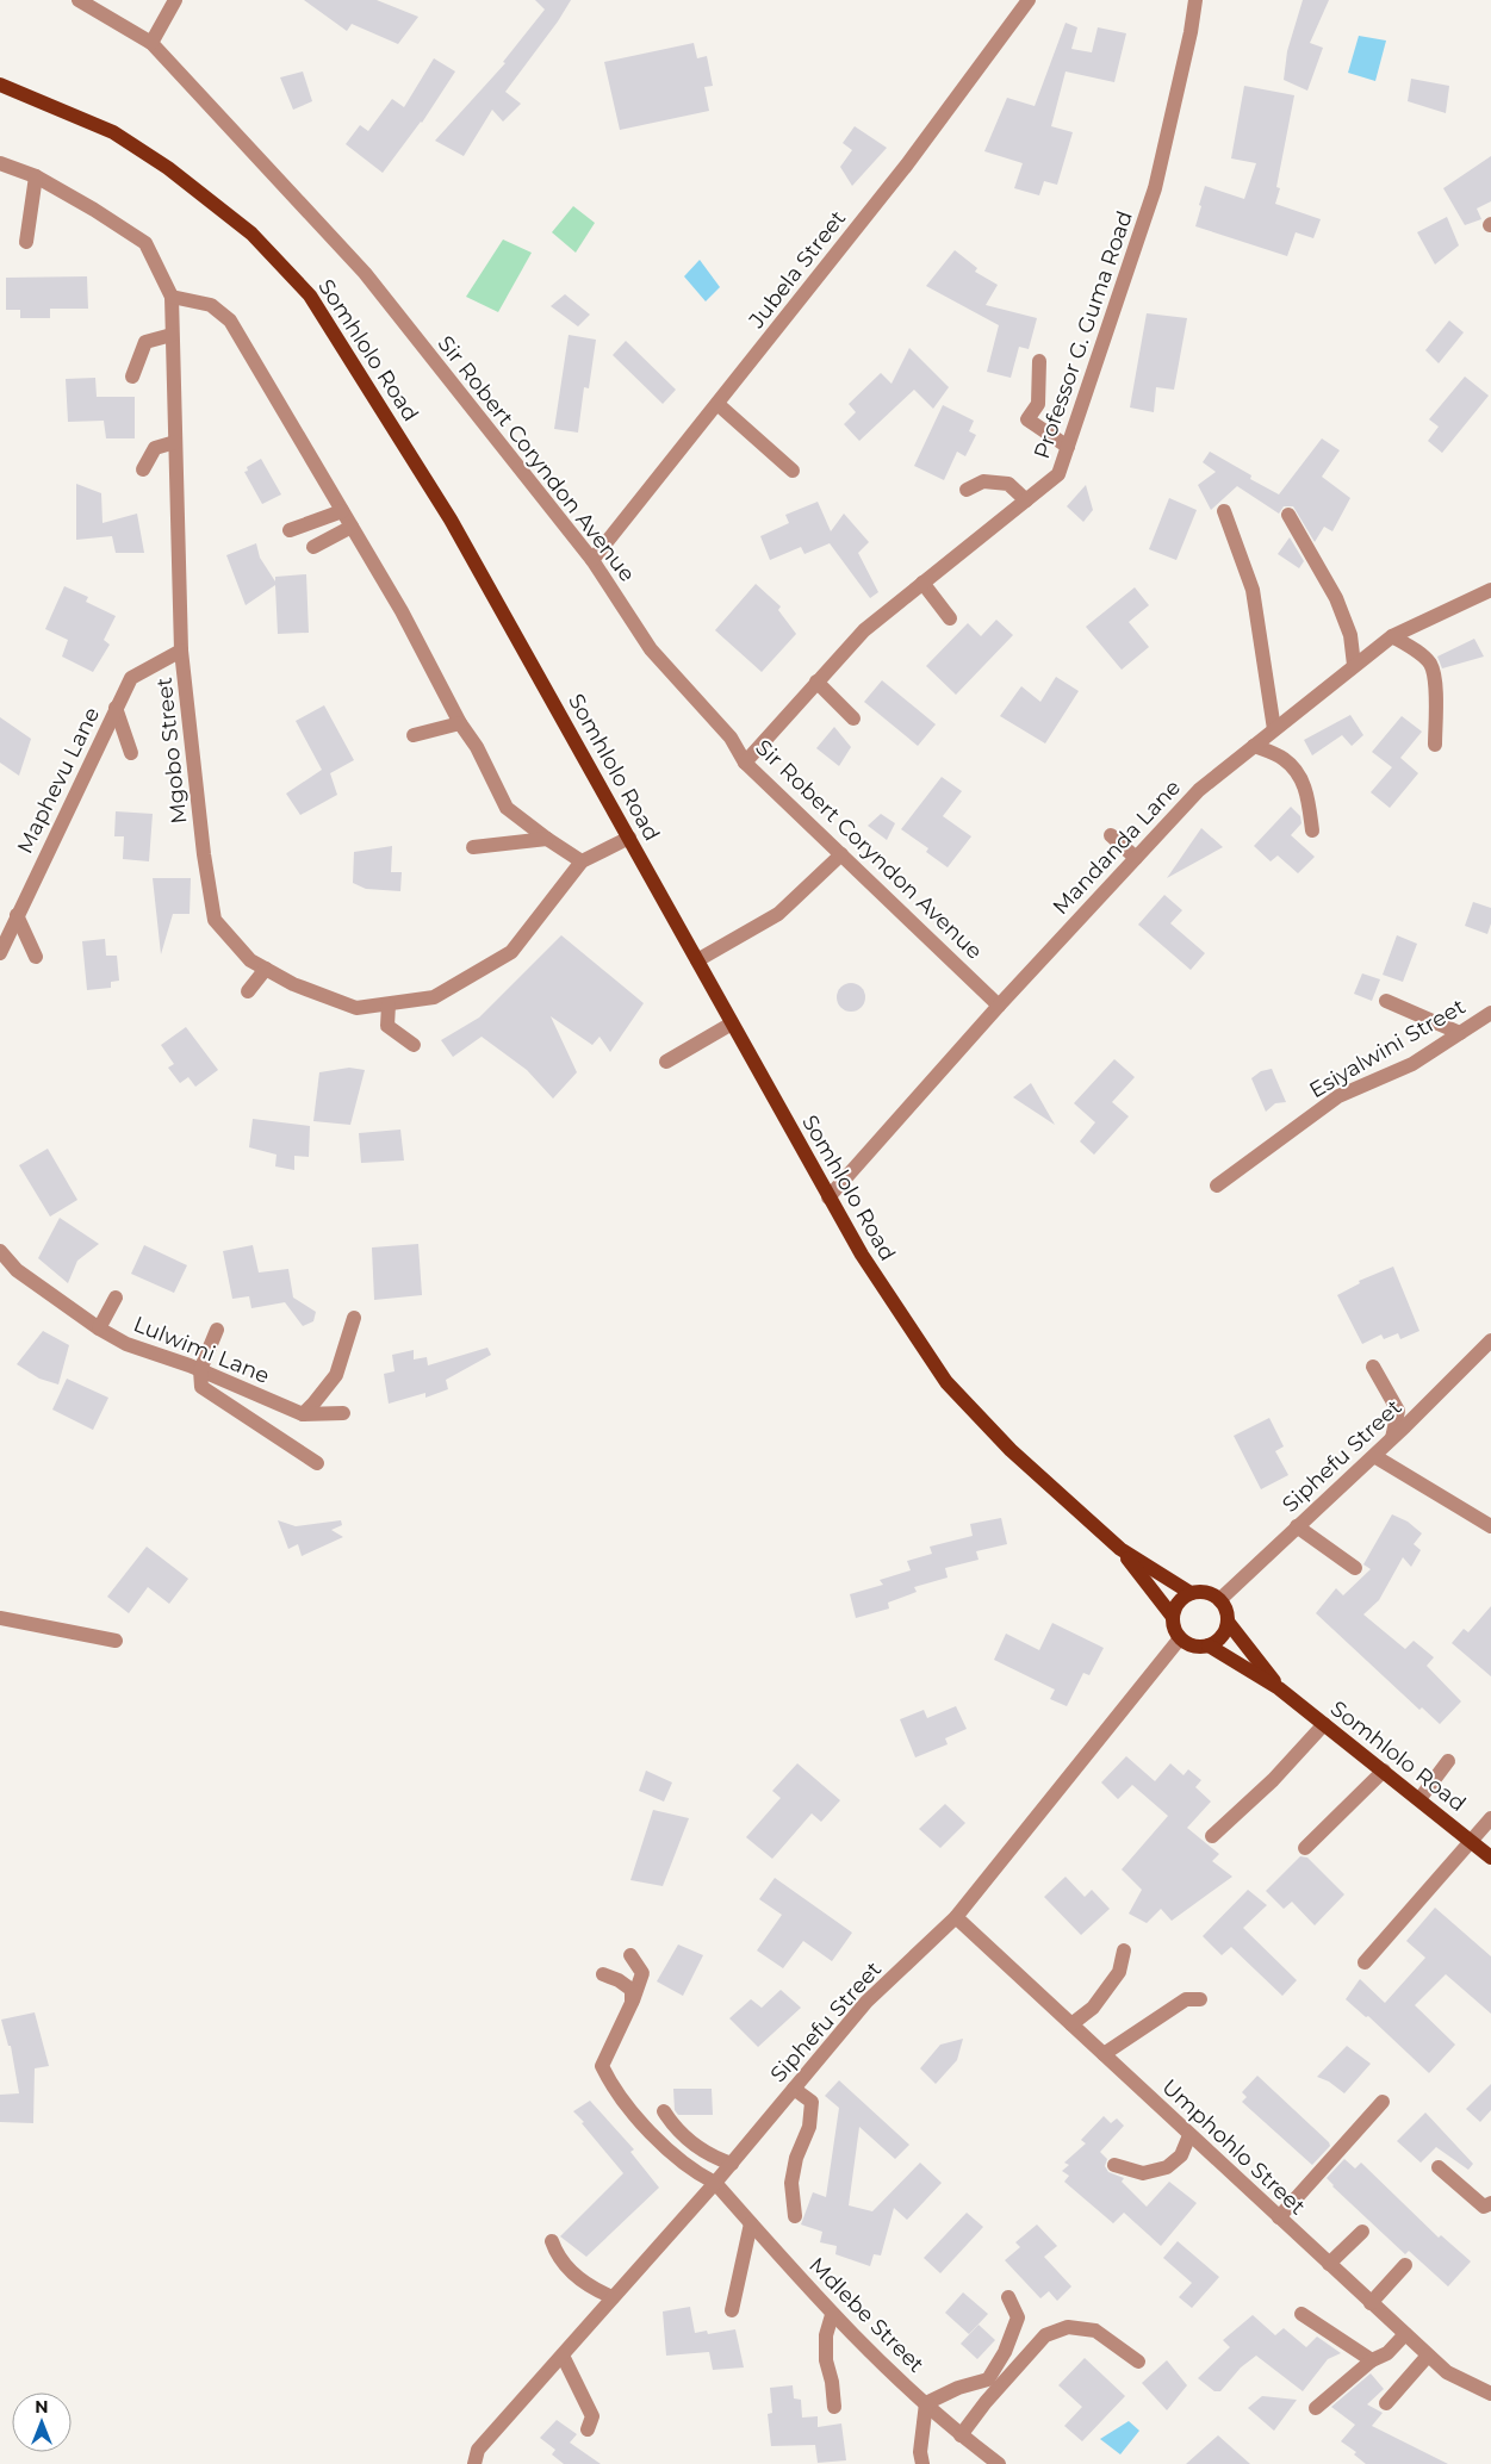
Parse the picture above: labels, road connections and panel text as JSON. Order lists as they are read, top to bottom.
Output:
{
  "streets": {
    "main road": ["Somhlolo Road"],
    "street": [
      "Jubela Street",
      "Professor G. Guma Road",
      "Sir Robert Coryndon Avenue",
      "Mgobo Street",
      "Maphevu Lane",
      "Mandanda Lane",
      "Esiyalwini Street",
      "Lulwimi Lane",
      "Siphefu Street",
      "Umphohlo Street",
      "Mdlebe Street"
    ]
  },
  "crossings": [
    ["Jubela Street", "Sir Robert Coryndon Avenue"],
    ["Professor G. Guma Road", "Sir Robert Coryndon Avenue"],
    ["Somhlolo Road", "Mgobo Street"],
    ["Somhlolo Road", "Mandanda Lane"],
    ["Somhlolo Road", "Siphefu Street"],
    ["Sir Robert Coryndon Avenue", "Mandanda Lane"],
    ["Mgobo Street", "Maphevu Lane"],
    ["Siphefu Street", "Umphohlo Street"],
    ["Siphefu Street", "Mdlebe Street"]
  ],
  "north": "top"
}
